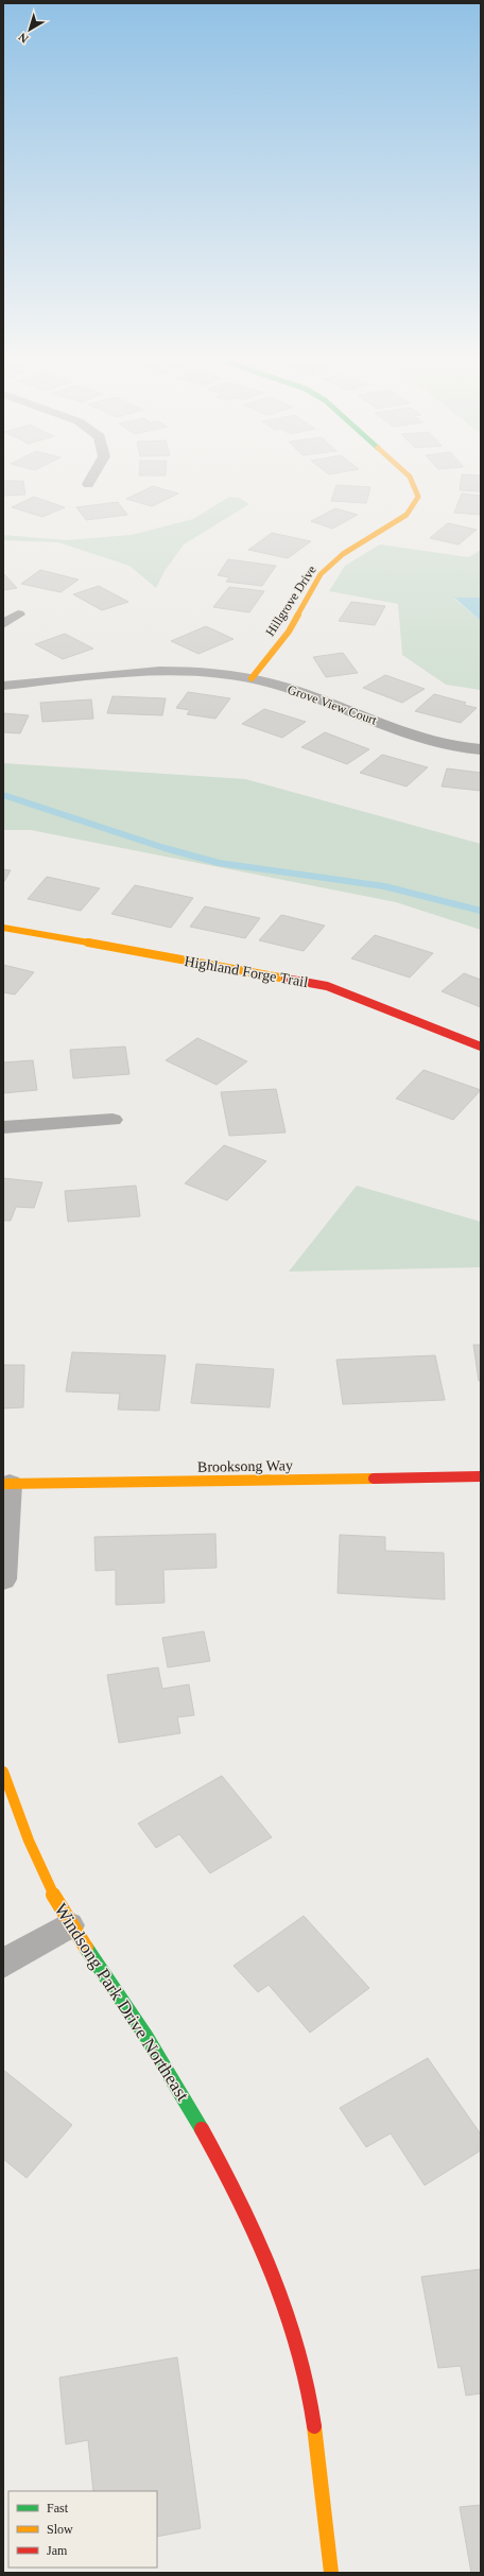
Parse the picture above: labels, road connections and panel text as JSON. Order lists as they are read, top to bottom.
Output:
{
  "streets": {
    "street": [
      "Hillgrove Drive",
      "Grove View Court",
      "Highland Forge Trail",
      "Brooksong Way",
      "Windsong Park Drive Northeast"
    ]
  },
  "crossings": [
    ["Hillgrove Drive", "Grove View Court"]
  ],
  "legend": ["Fast", "Slow", "Jam"],
  "north": "bottom left"
}
